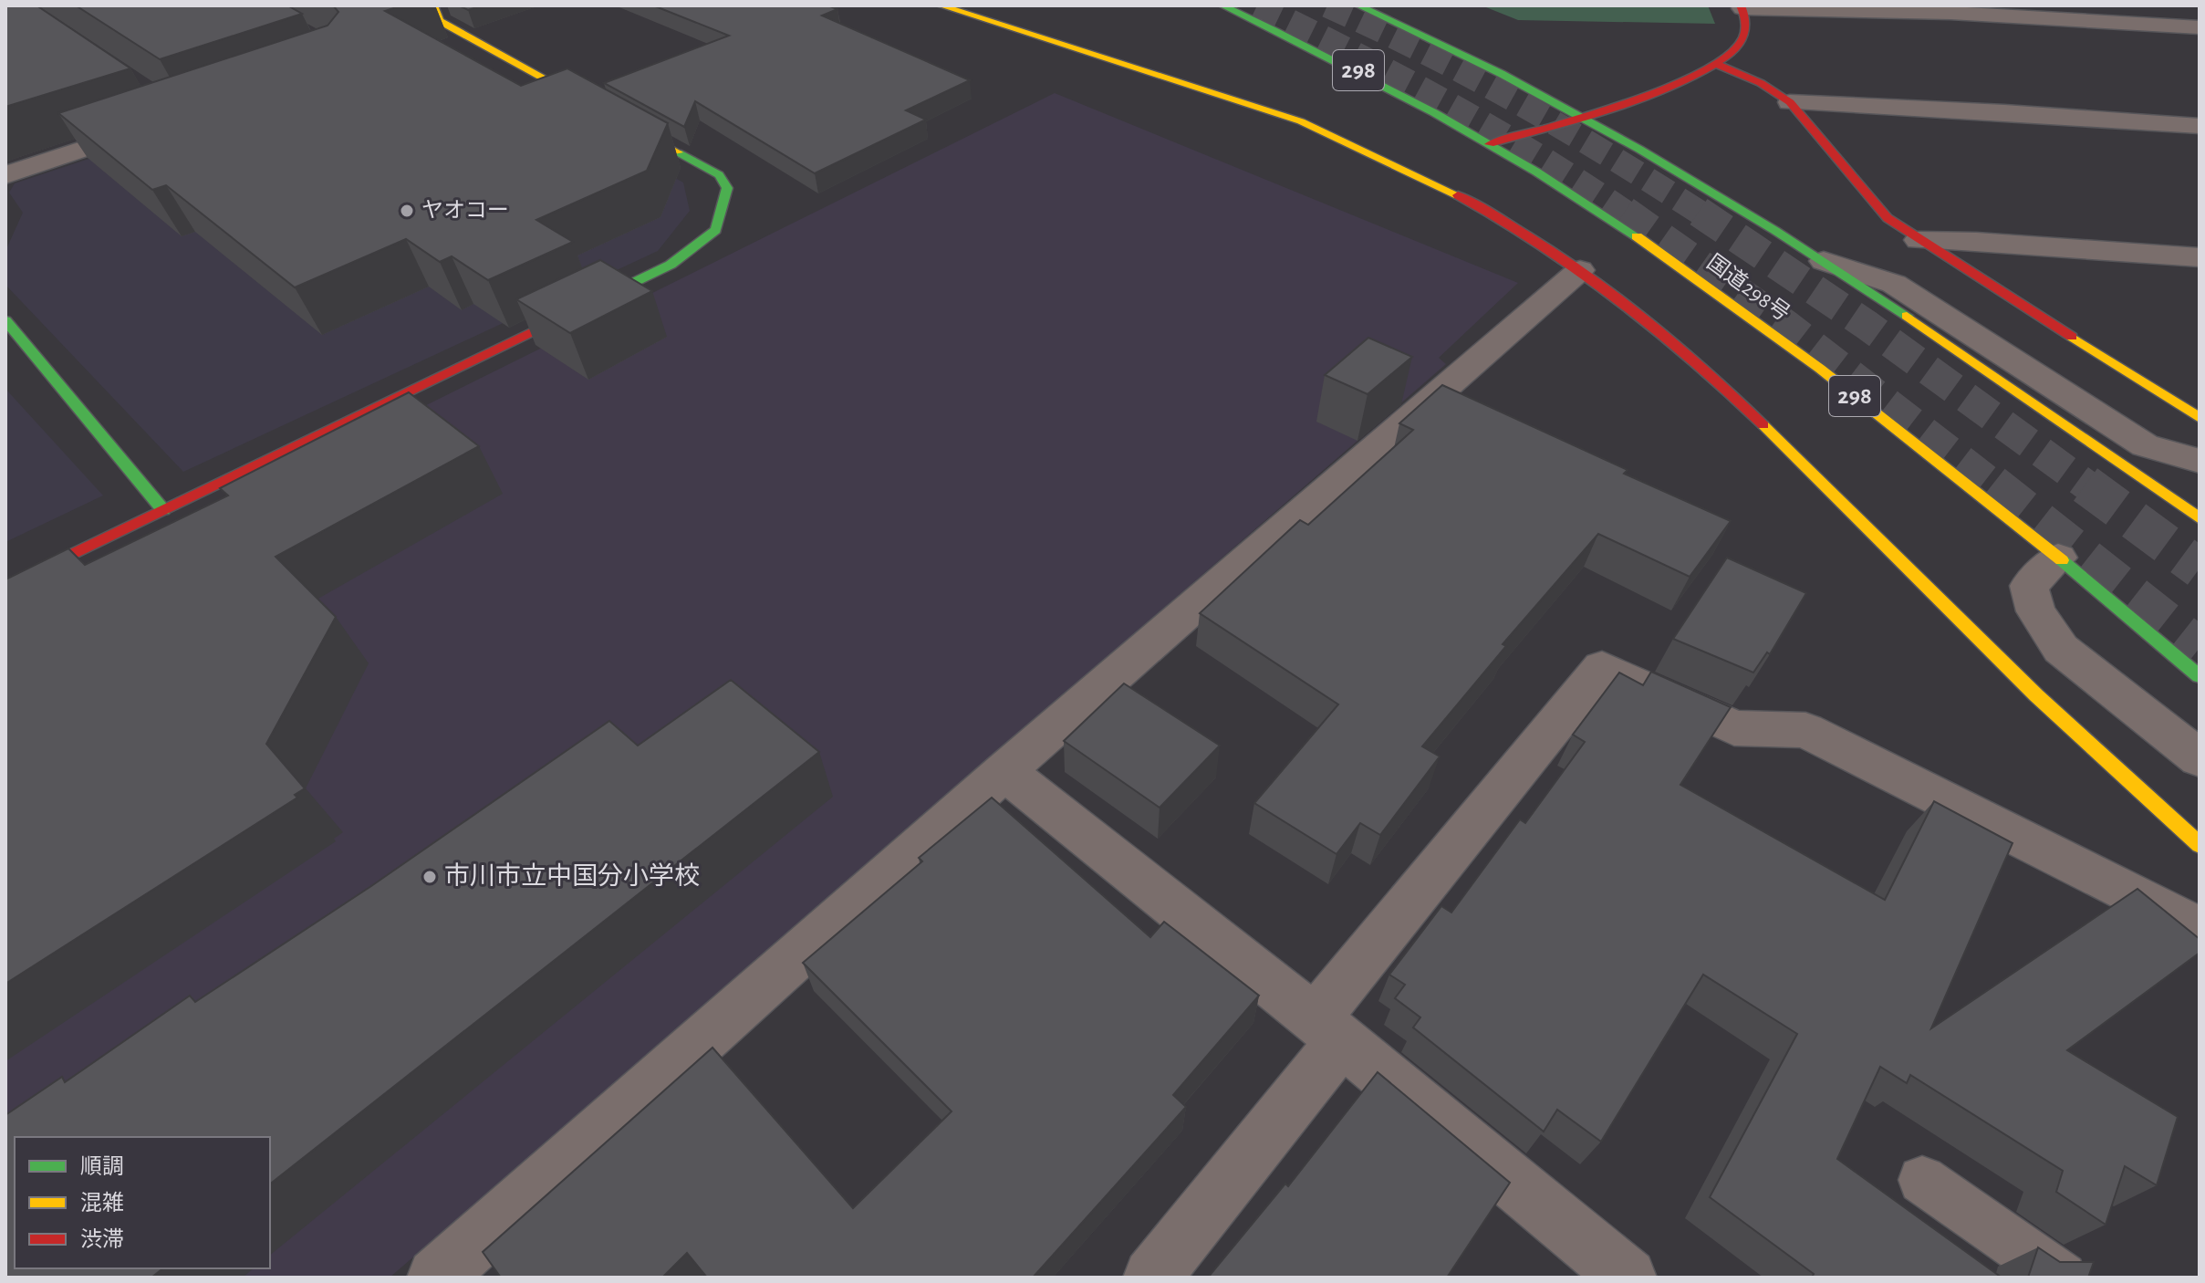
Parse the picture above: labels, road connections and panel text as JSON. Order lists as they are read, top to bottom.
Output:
{
  "streets": {
    "main road": ["298", "国道298号"]
  },
  "places": ["ヤオコー", "市川市立中国分小学校"],
  "legend": ["順調", "混雑", "渋滞"]
}
